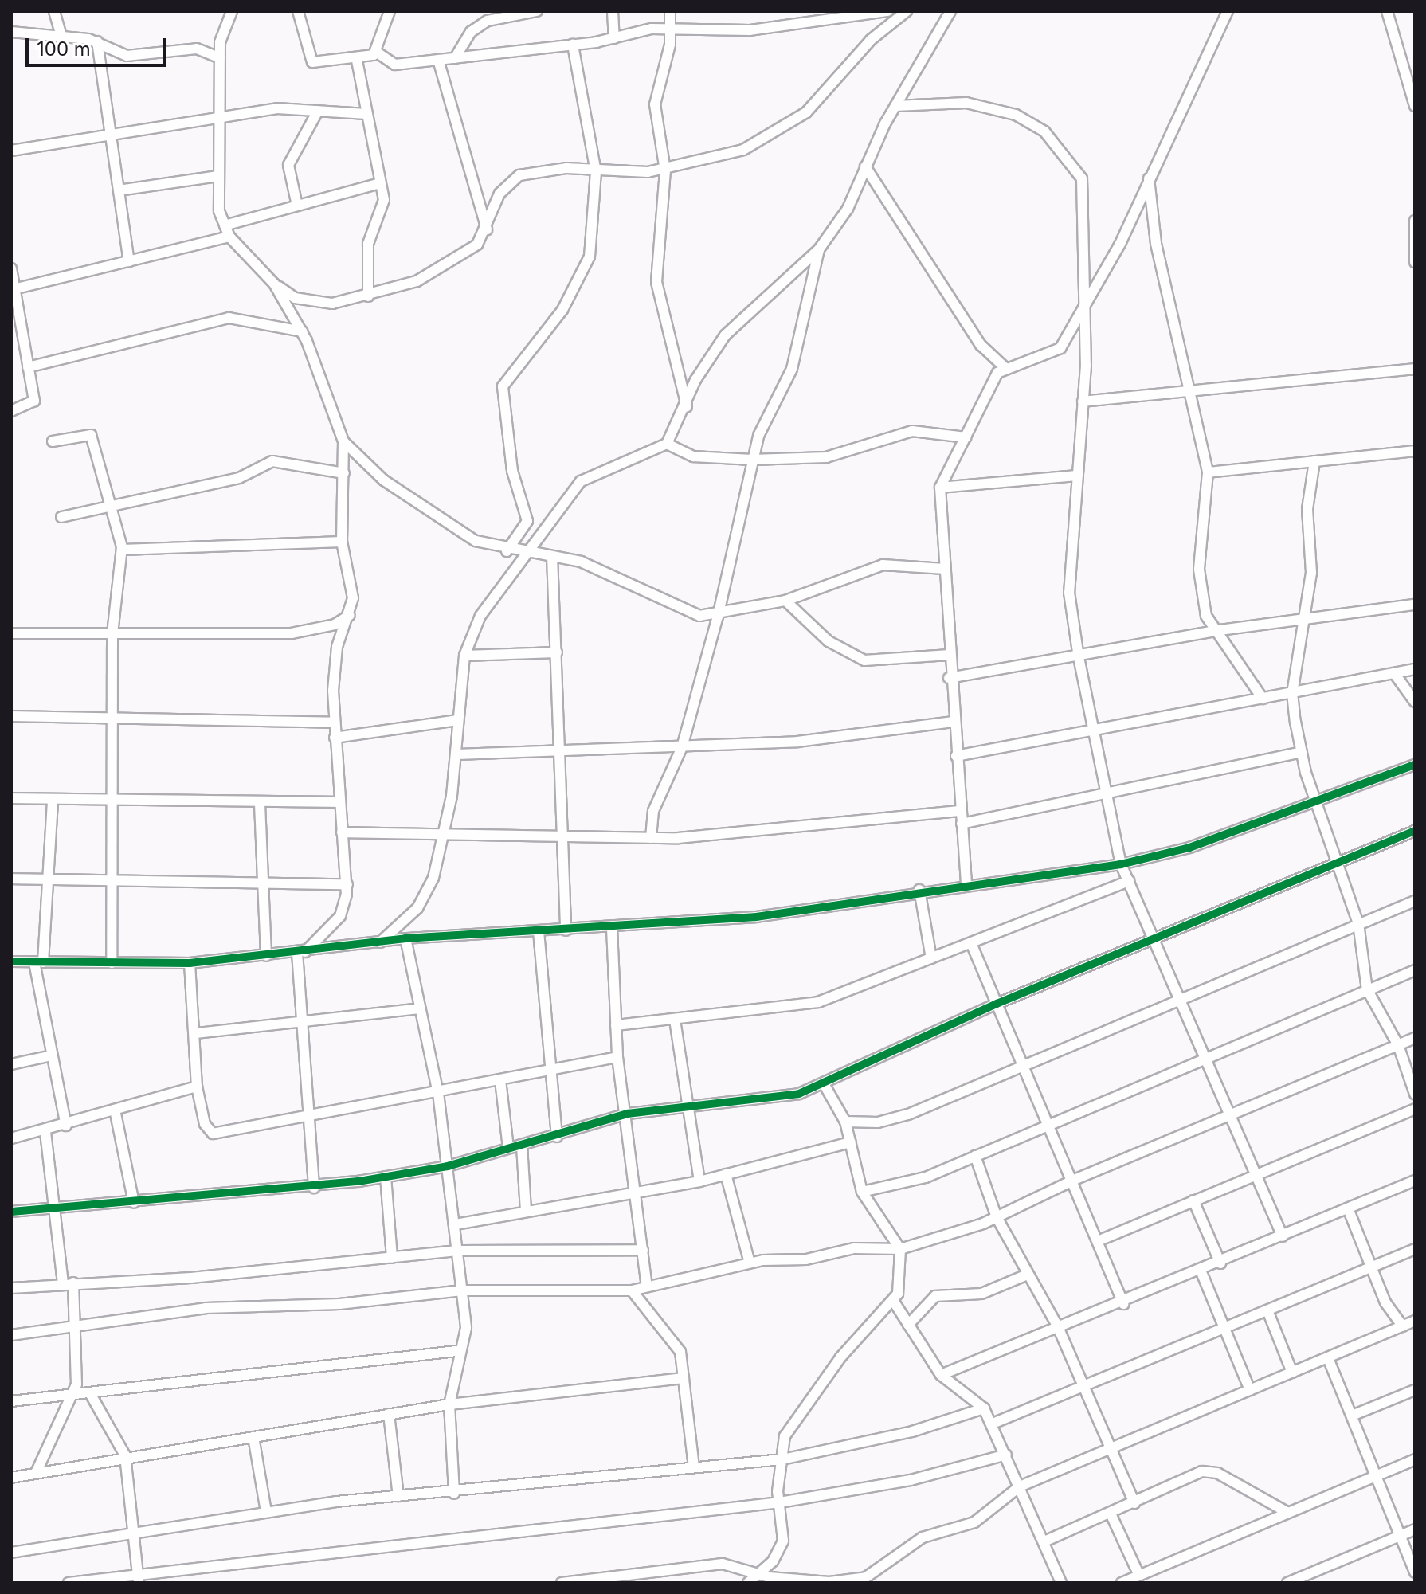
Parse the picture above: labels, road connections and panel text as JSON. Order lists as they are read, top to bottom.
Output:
{
  "scale_bar": "100 m"
}
